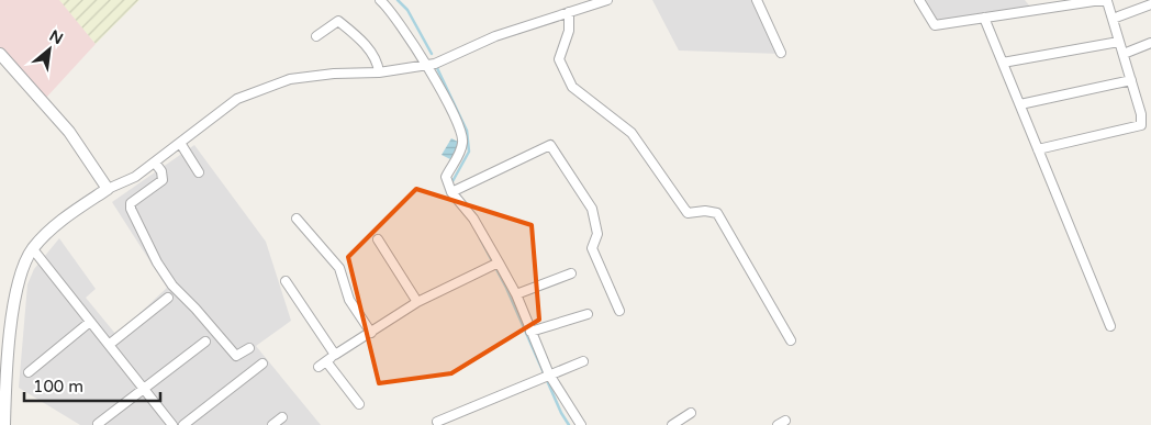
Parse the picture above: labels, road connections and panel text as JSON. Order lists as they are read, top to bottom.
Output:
{
  "scale_bar": "100 m",
  "north": "top right"
}
